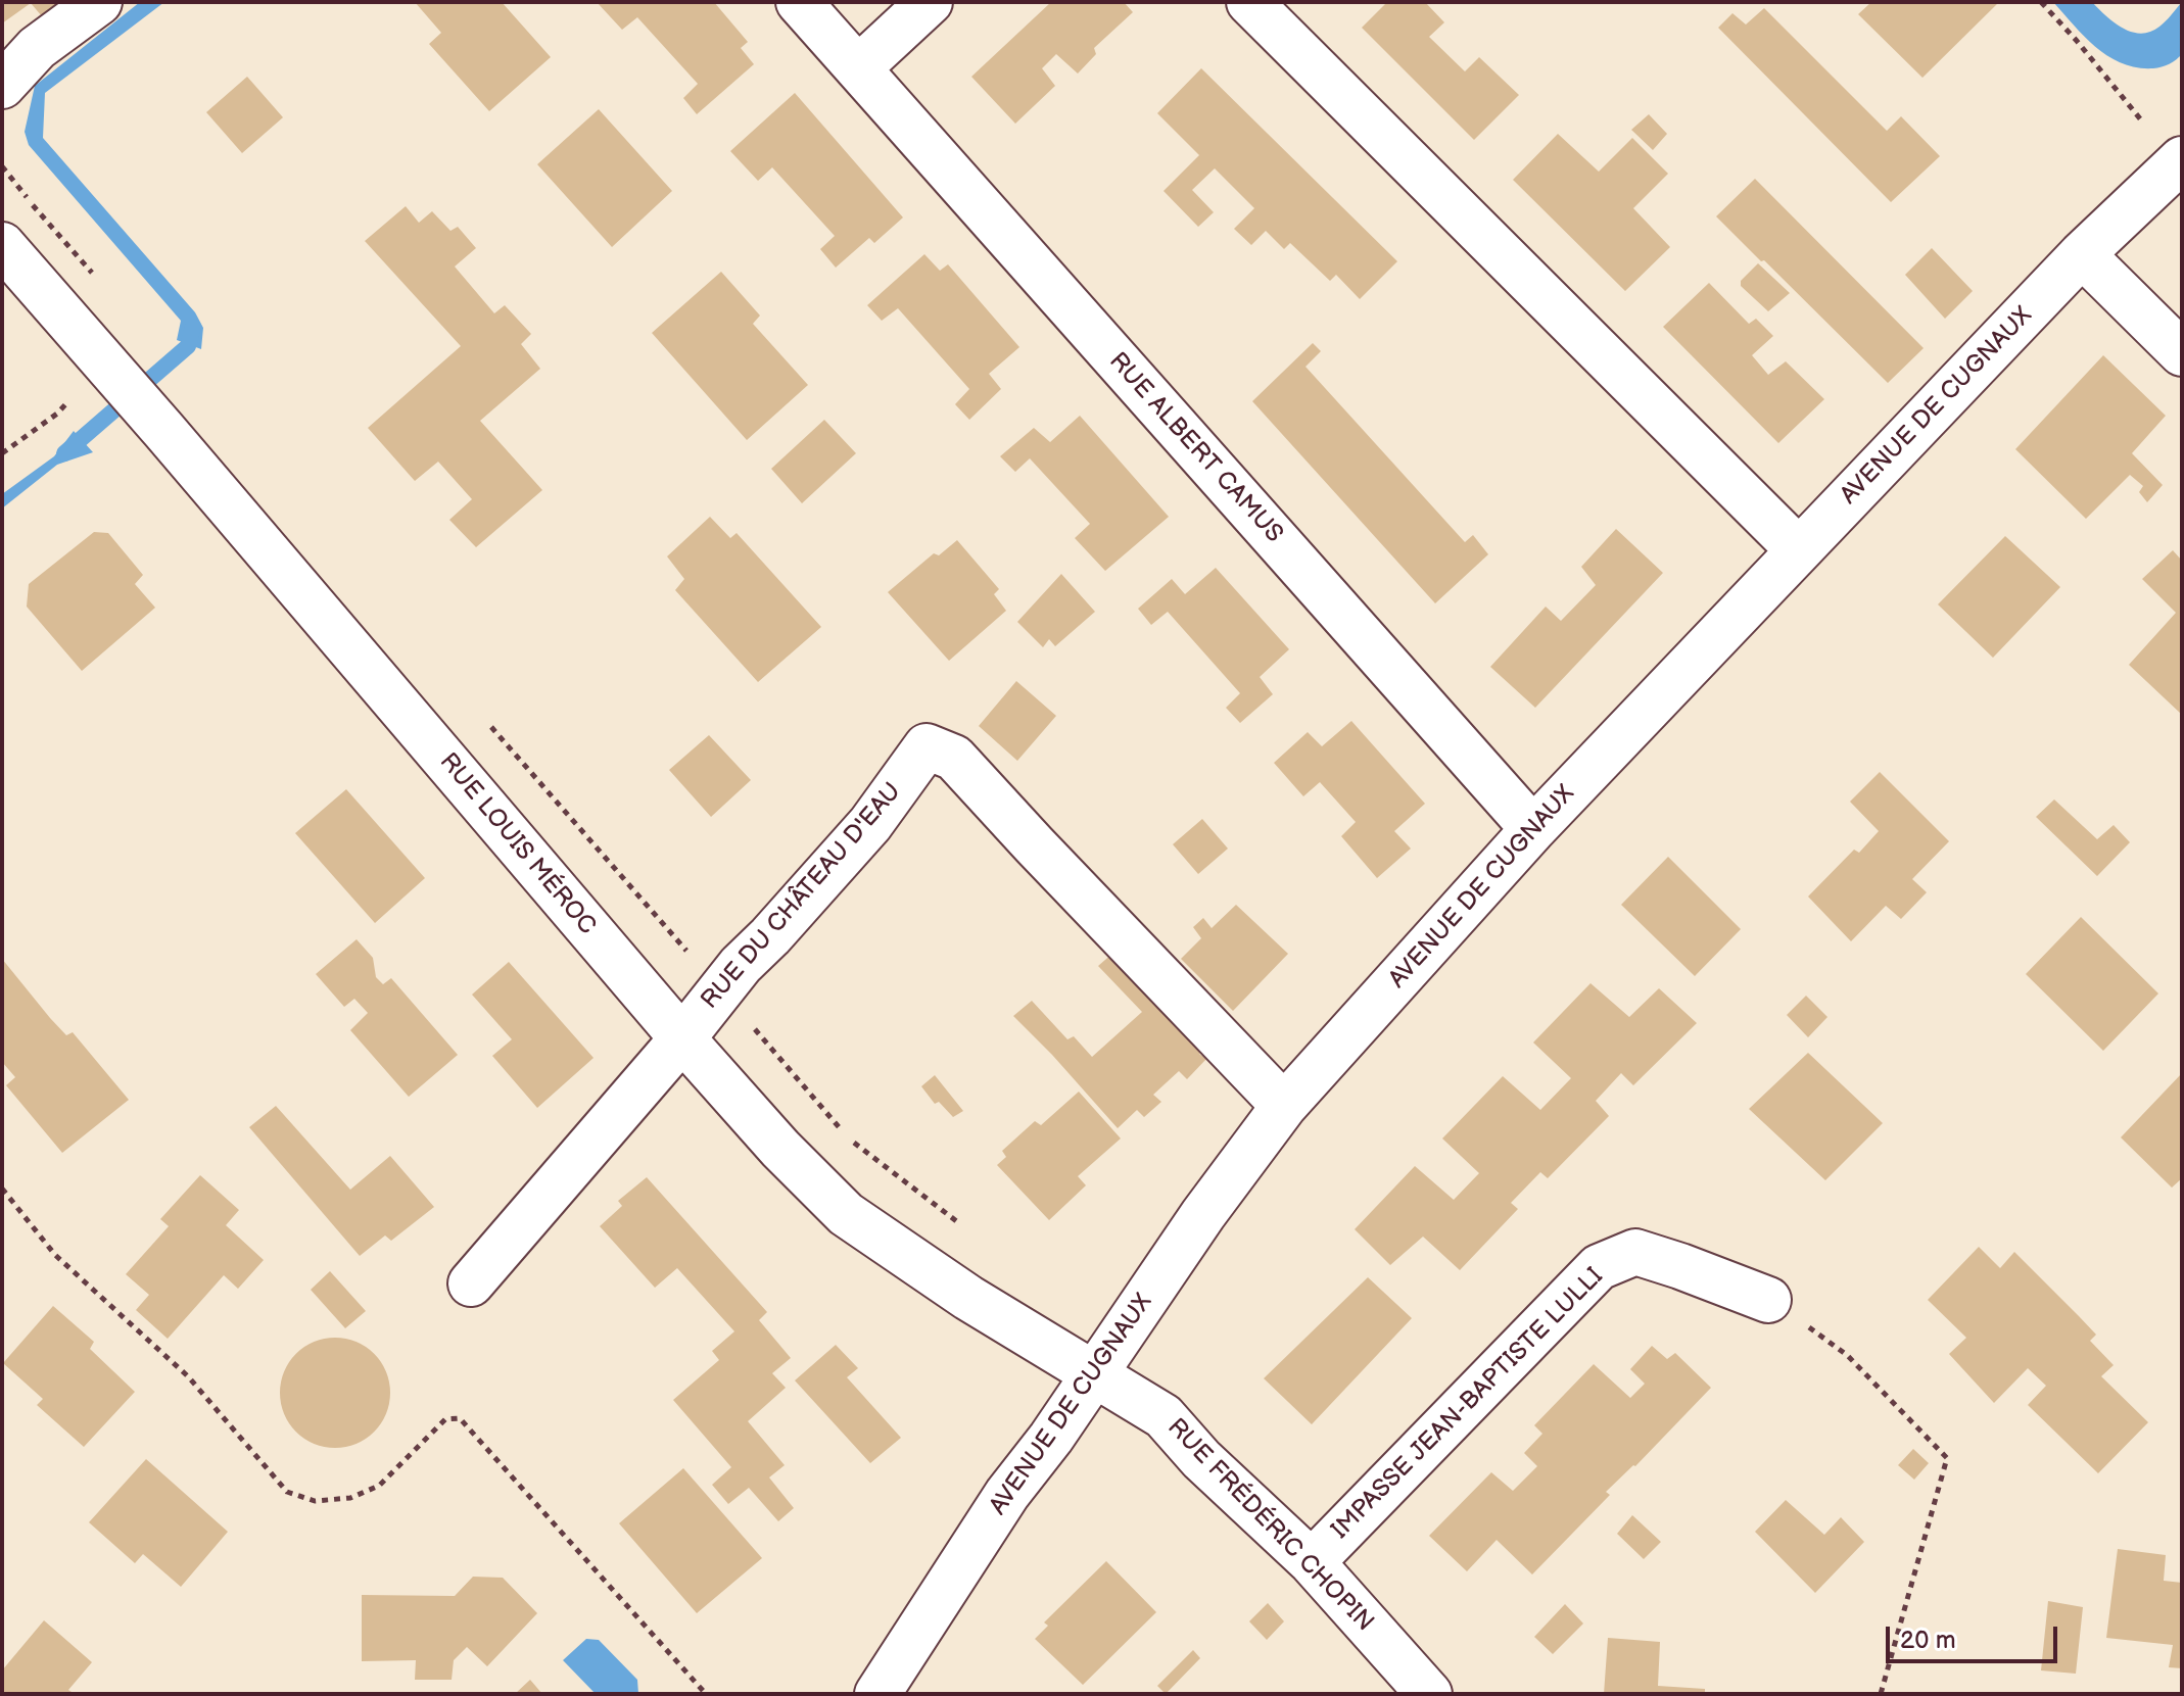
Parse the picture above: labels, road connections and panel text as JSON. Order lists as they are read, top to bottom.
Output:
{
  "streets": {
    "street": [
      "AVENUE DE CUGNAUX",
      "RUE ALBERT CAMUS",
      "RUE LOUIS MÉROC",
      "RUE DU CHÂTEAU D'EAU",
      "IMPASSE JEAN-BAPTISTE LULLI",
      "RUE FRÉDÉRIC CHOPIN"
    ]
  },
  "crossings": [
    ["AVENUE DE CUGNAUX", "RUE ALBERT CAMUS"],
    ["AVENUE DE CUGNAUX", "RUE LOUIS MÉROC"],
    ["AVENUE DE CUGNAUX", "RUE DU CHÂTEAU D'EAU"],
    ["AVENUE DE CUGNAUX", "RUE FRÉDÉRIC CHOPIN"],
    ["RUE LOUIS MÉROC", "RUE DU CHÂTEAU D'EAU"],
    ["RUE LOUIS MÉROC", "RUE FRÉDÉRIC CHOPIN"],
    ["IMPASSE JEAN-BAPTISTE LULLI", "RUE FRÉDÉRIC CHOPIN"]
  ],
  "scale_bar": "20 m"
}
